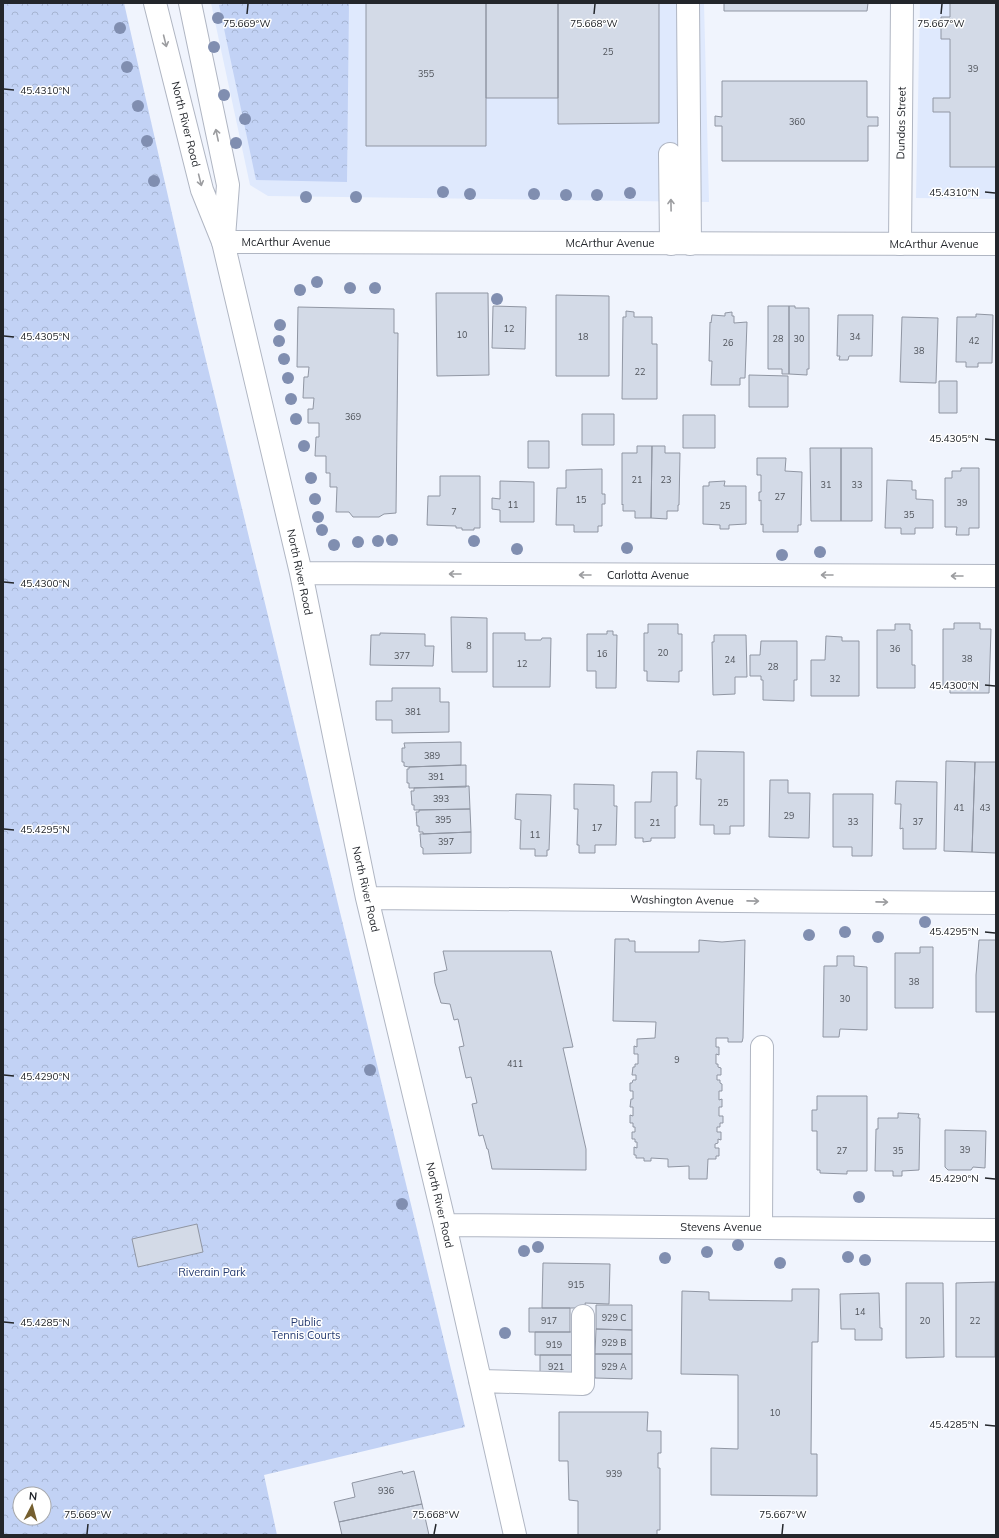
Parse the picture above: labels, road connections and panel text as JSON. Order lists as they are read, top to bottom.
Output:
{
  "streets": {
    "street": [
      "Dundas Street",
      "North River Road",
      "McArthur Avenue",
      "Carlotta Avenue",
      "Washington Avenue",
      "Stevens Avenue"
    ]
  },
  "crossings": [
    ["Dundas Street", "McArthur Avenue"],
    ["North River Road", "McArthur Avenue"],
    ["North River Road", "Carlotta Avenue"],
    ["North River Road", "Washington Avenue"],
    ["North River Road", "Stevens Avenue"]
  ],
  "one_way": ["Carlotta Avenue", "Washington Avenue"],
  "parks": ["Riverain Park", "Public Tennis Courts"],
  "house_numbers": [
    "25",
    "39",
    "355",
    "360",
    "12",
    "10",
    "18",
    "34",
    "28",
    "30",
    "42",
    "26",
    "38",
    "22",
    "369",
    "21",
    "23",
    "31",
    "33",
    "27",
    "15",
    "39",
    "11",
    "25",
    "7",
    "35",
    "8",
    "36",
    "20",
    "16",
    "377",
    "38",
    "24",
    "12",
    "28",
    "32",
    "381",
    "389",
    "391",
    "393",
    "25",
    "41",
    "43",
    "29",
    "395",
    "33",
    "37",
    "21",
    "17",
    "11",
    "397",
    "38",
    "30",
    "9",
    "411",
    "39",
    "27",
    "35",
    "915",
    "14",
    "929 C",
    "917",
    "20",
    "22",
    "929 B",
    "919",
    "921",
    "929 A",
    "10",
    "939",
    "936"
  ],
  "north": "top",
  "coordinates": [
    "75.669°W",
    "75.668°W",
    "75.667°W",
    "45.4310°N",
    "45.4305°N",
    "45.4300°N",
    "45.4295°N",
    "45.4290°N",
    "45.4285°N"
  ]
}
